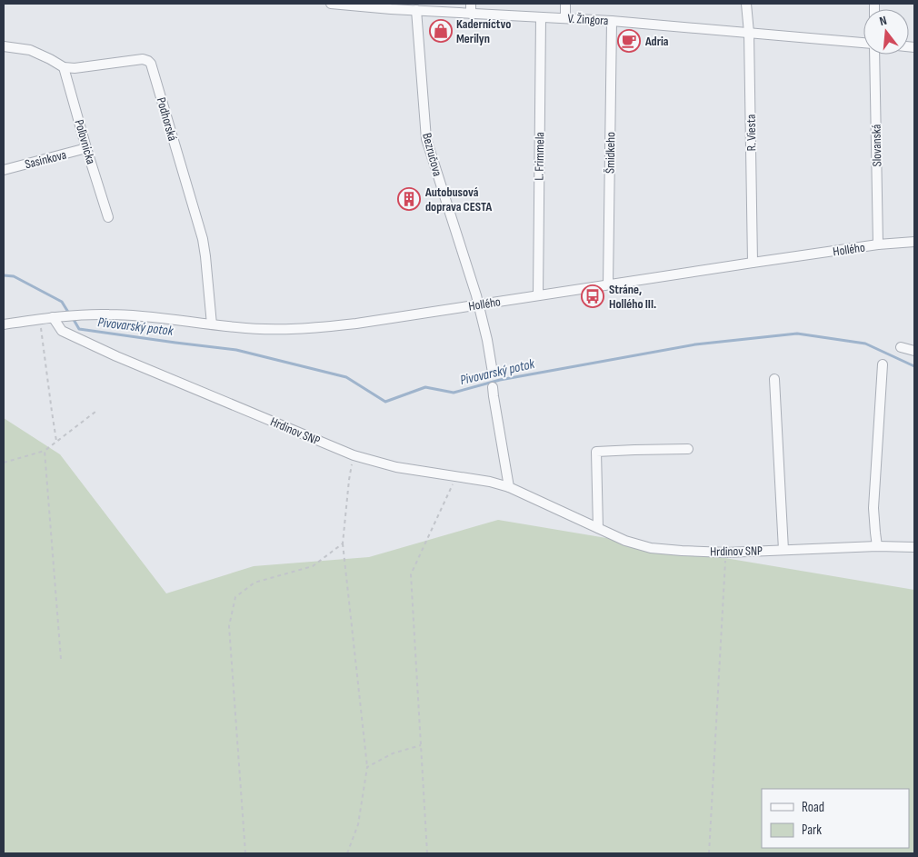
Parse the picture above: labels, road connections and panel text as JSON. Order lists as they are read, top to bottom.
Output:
{
  "streets": {
    "street": [
      "V. Žingora",
      "Podhorská",
      "R. Viesta",
      "Poľovnícka",
      "Slovanská",
      "Šmidkeho",
      "Bezručova",
      "L. Frimmela",
      "Sasinkova",
      "Hollého",
      "Hrdinov SNP"
    ]
  },
  "crossings": [
    ["V. Žingora", "R. Viesta"],
    ["V. Žingora", "Šmidkeho"],
    ["V. Žingora", "Bezručova"],
    ["V. Žingora", "L. Frimmela"],
    ["Podhorská", "Poľovnícka"],
    ["Podhorská", "Hollého"],
    ["R. Viesta", "Hollého"],
    ["Poľovnícka", "Sasinkova"],
    ["Slovanská", "Hollého"],
    ["Šmidkeho", "Hollého"],
    ["Bezručova", "Hollého"],
    ["L. Frimmela", "Hollého"],
    ["Hollého", "Hrdinov SNP"]
  ],
  "water": ["Pivovarský potok"],
  "places": {
    "shop": ["Kaderníctvo Merilyn"],
    "cafe": ["Adria"],
    "building": ["Autobusová doprava CESTA"],
    "bus stop": ["Stráne, Hollého III."]
  },
  "legend": ["Road", "Park"],
  "north": "top"
}
